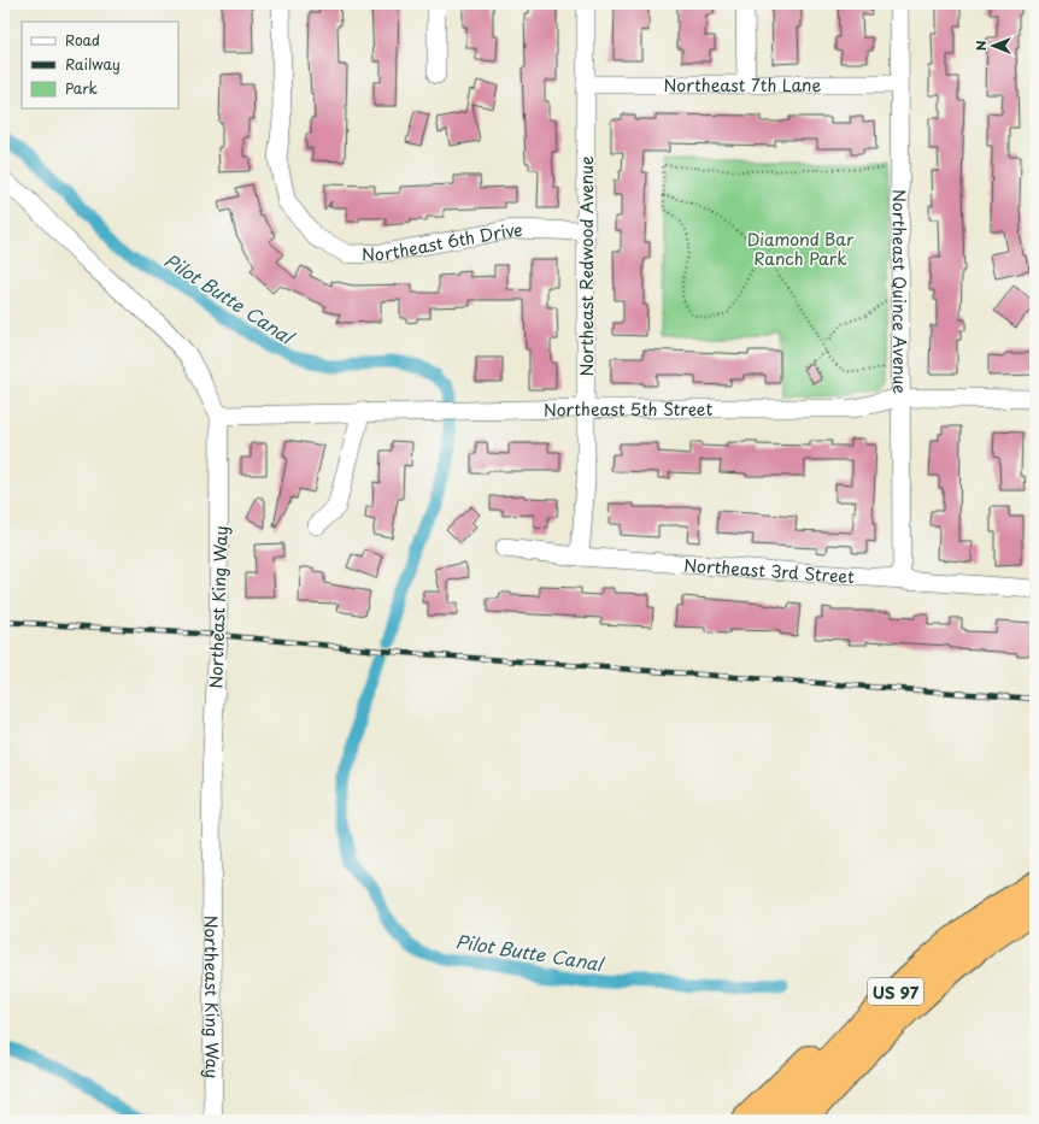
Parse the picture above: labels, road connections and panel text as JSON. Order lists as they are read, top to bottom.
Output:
{
  "streets": {
    "highway": ["US 97"],
    "street": [
      "Northeast 7th Lane",
      "Northeast 6th Drive",
      "Northeast Redwood Avenue",
      "Northeast Quince Avenue",
      "Northeast 5th Street",
      "Northeast 3rd Street",
      "Northeast King Way"
    ]
  },
  "crossings": [
    ["Northeast 7th Lane", "Northeast Redwood Avenue"],
    ["Northeast 7th Lane", "Northeast Quince Avenue"],
    ["Northeast 6th Drive", "Northeast Redwood Avenue"],
    ["Northeast Redwood Avenue", "Northeast 5th Street"],
    ["Northeast Redwood Avenue", "Northeast 3rd Street"],
    ["Northeast Quince Avenue", "Northeast 5th Street"],
    ["Northeast Quince Avenue", "Northeast 3rd Street"],
    ["Northeast 5th Street", "Northeast King Way"]
  ],
  "water": ["Pilot Butte Canal"],
  "parks": ["Diamond Bar Ranch Park"],
  "legend": ["Road", "Railway", "Park"],
  "north": "left"
}
